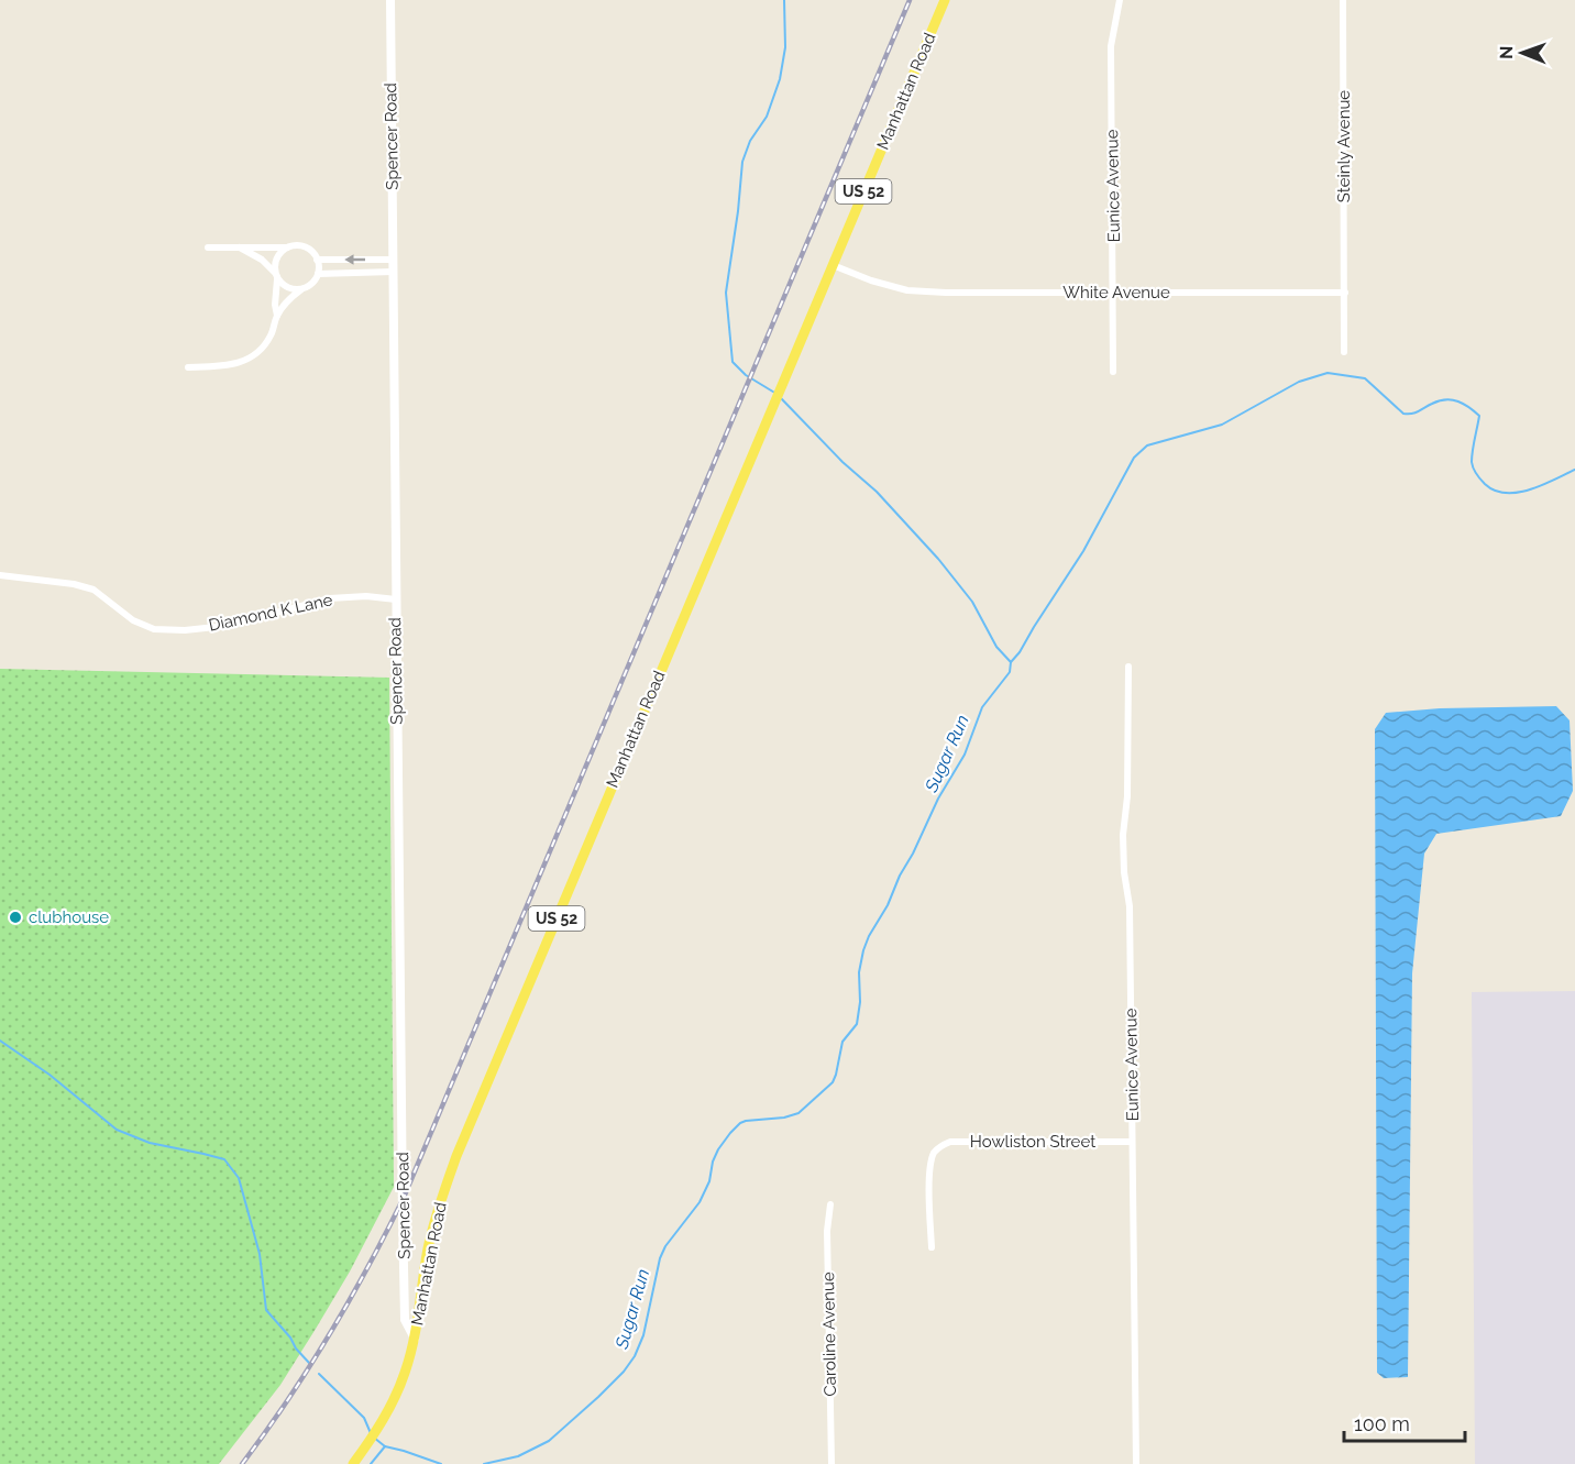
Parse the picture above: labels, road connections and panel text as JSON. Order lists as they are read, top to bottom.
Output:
{
  "streets": {
    "main road": ["Manhattan Road", "US 52"],
    "street": [
      "Spencer Road",
      "Steinly Avenue",
      "Eunice Avenue",
      "White Avenue",
      "Diamond K Lane",
      "Howliston Street",
      "Caroline Avenue"
    ]
  },
  "crossings": [
    ["Manhattan Road", "Spencer Road"],
    ["Manhattan Road", "White Avenue"],
    ["Spencer Road", "Diamond K Lane"],
    ["Steinly Avenue", "White Avenue"],
    ["Eunice Avenue", "White Avenue"],
    ["Eunice Avenue", "Howliston Street"]
  ],
  "water": ["Sugar Run"],
  "places": ["clubhouse"],
  "scale_bar": "100 m",
  "north": "left"
}
